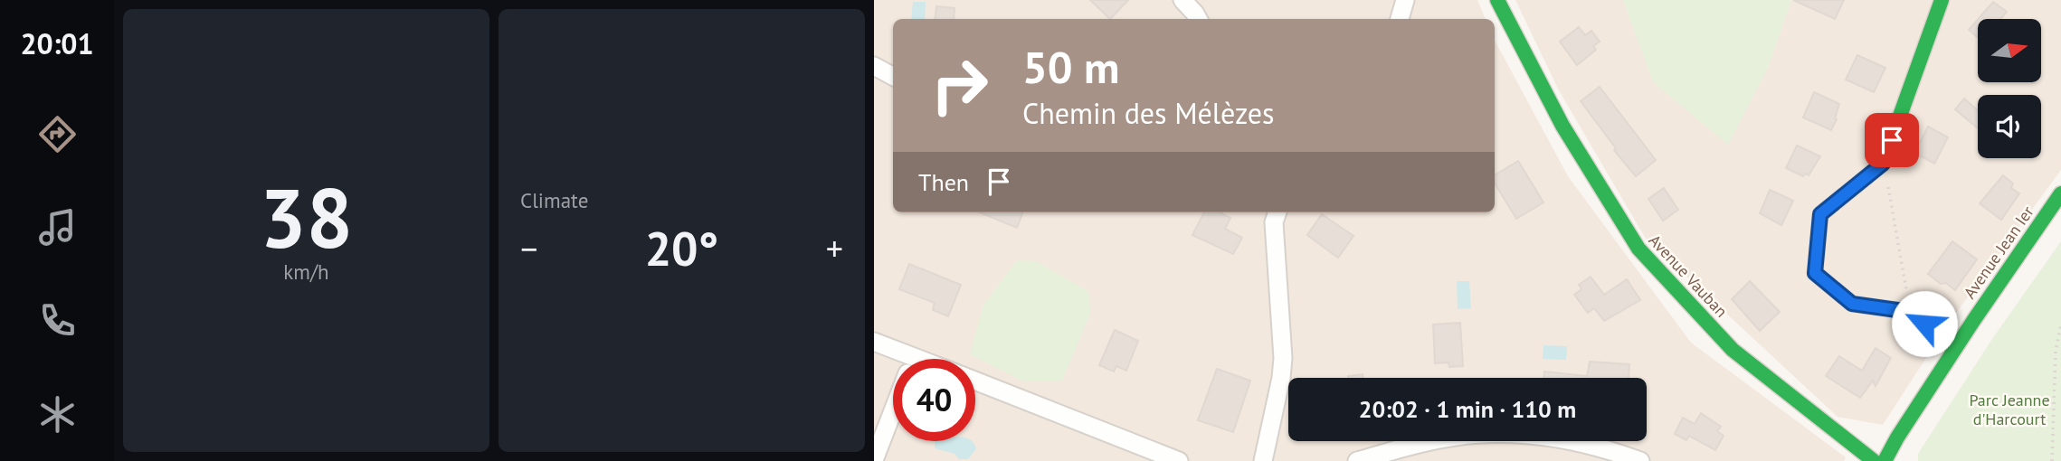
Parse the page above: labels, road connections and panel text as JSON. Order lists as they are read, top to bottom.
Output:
{
  "streets": {
    "main road": ["Avenue Jean Ier", "Avenue Vauban"]
  },
  "parks": ["Parc Jeanne d'Harcourt"],
  "north": "right",
  "page": {
    "tabs": "20:01",
    "tile": [
      ["38", "km/h"],
      "Climate"
    ],
    "turn": ["50 m", "Chemin des Mélèzes"],
    "then": "Then",
    "heat": ["−", "20°", "+"],
    "limit": "40",
    "trip": "20:02 · 1 min · 110 m"
  }
}
